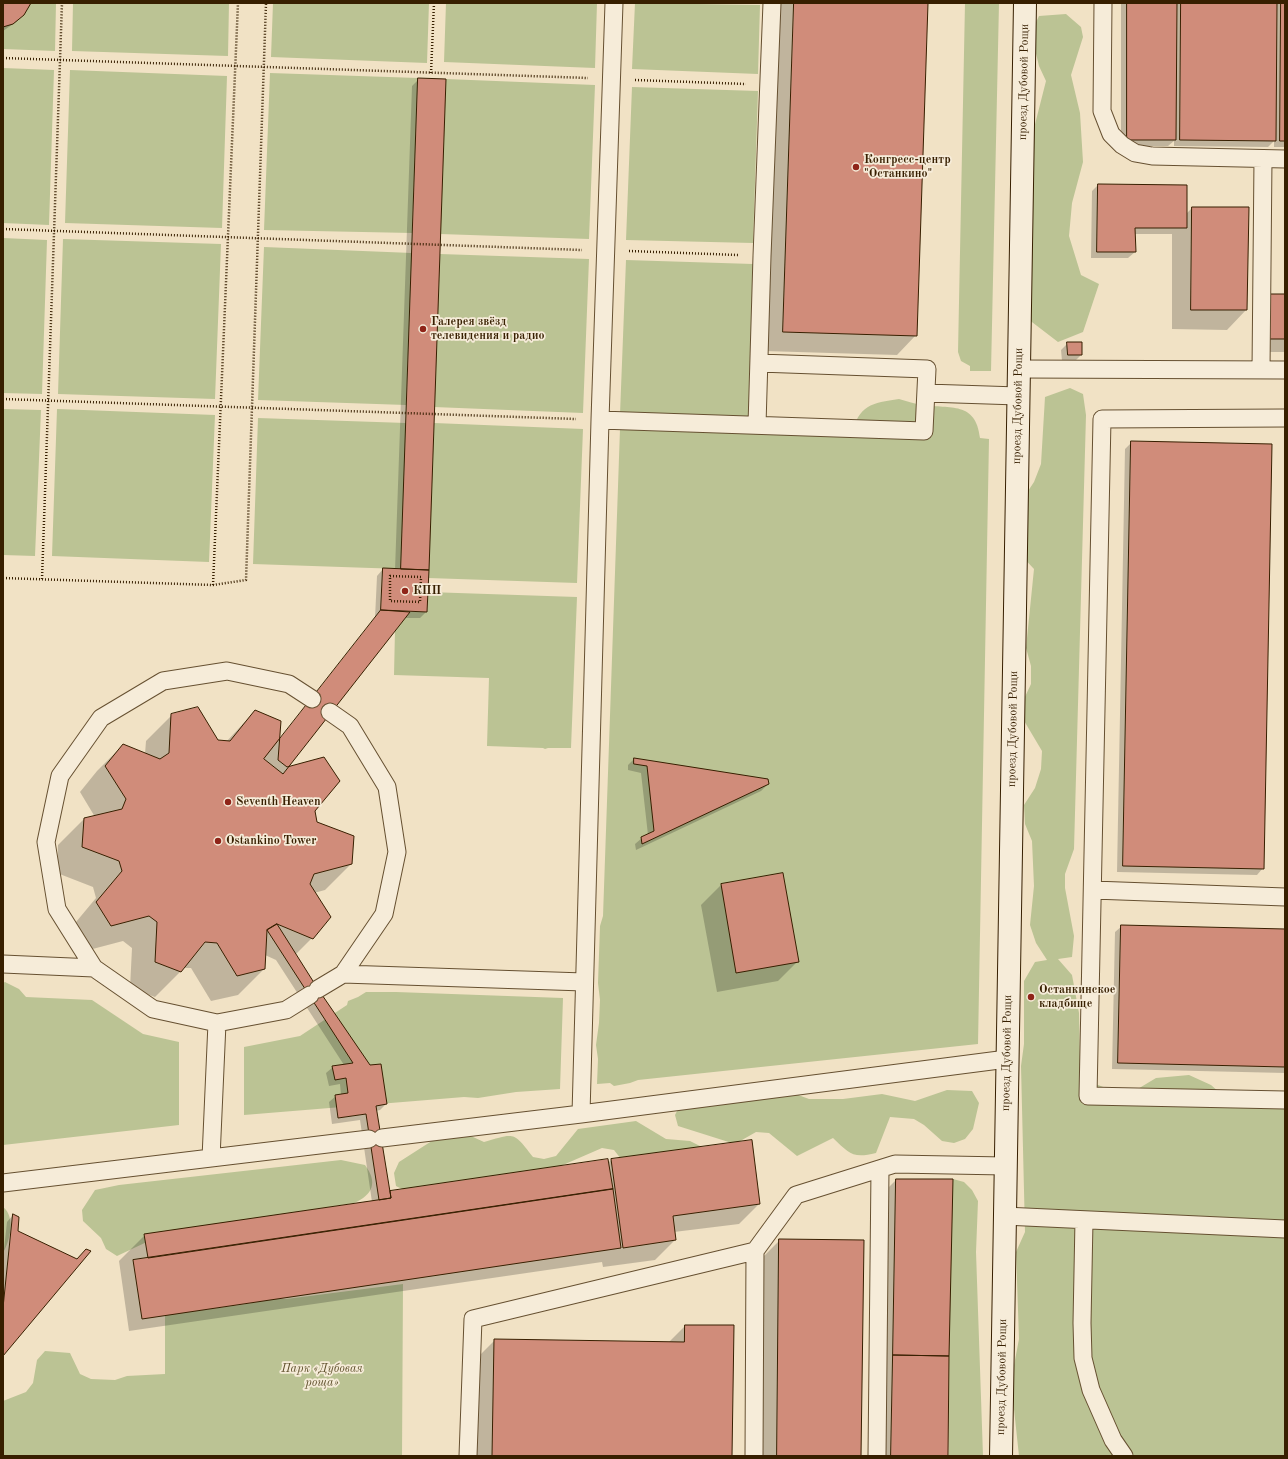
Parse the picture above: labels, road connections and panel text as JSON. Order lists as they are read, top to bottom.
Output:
{
  "streets": {
    "street": ["проезд Дубовой Рощи"]
  },
  "parks": ["Парк «Дубовая роща»"],
  "places": [
    "Конгресс-центр \"Останкино\"",
    "Галерея звёзд телевидения и радио",
    "КПП",
    "Seventh Heaven",
    "Ostankino Tower",
    "Останкинское кладбище"
  ]
}
